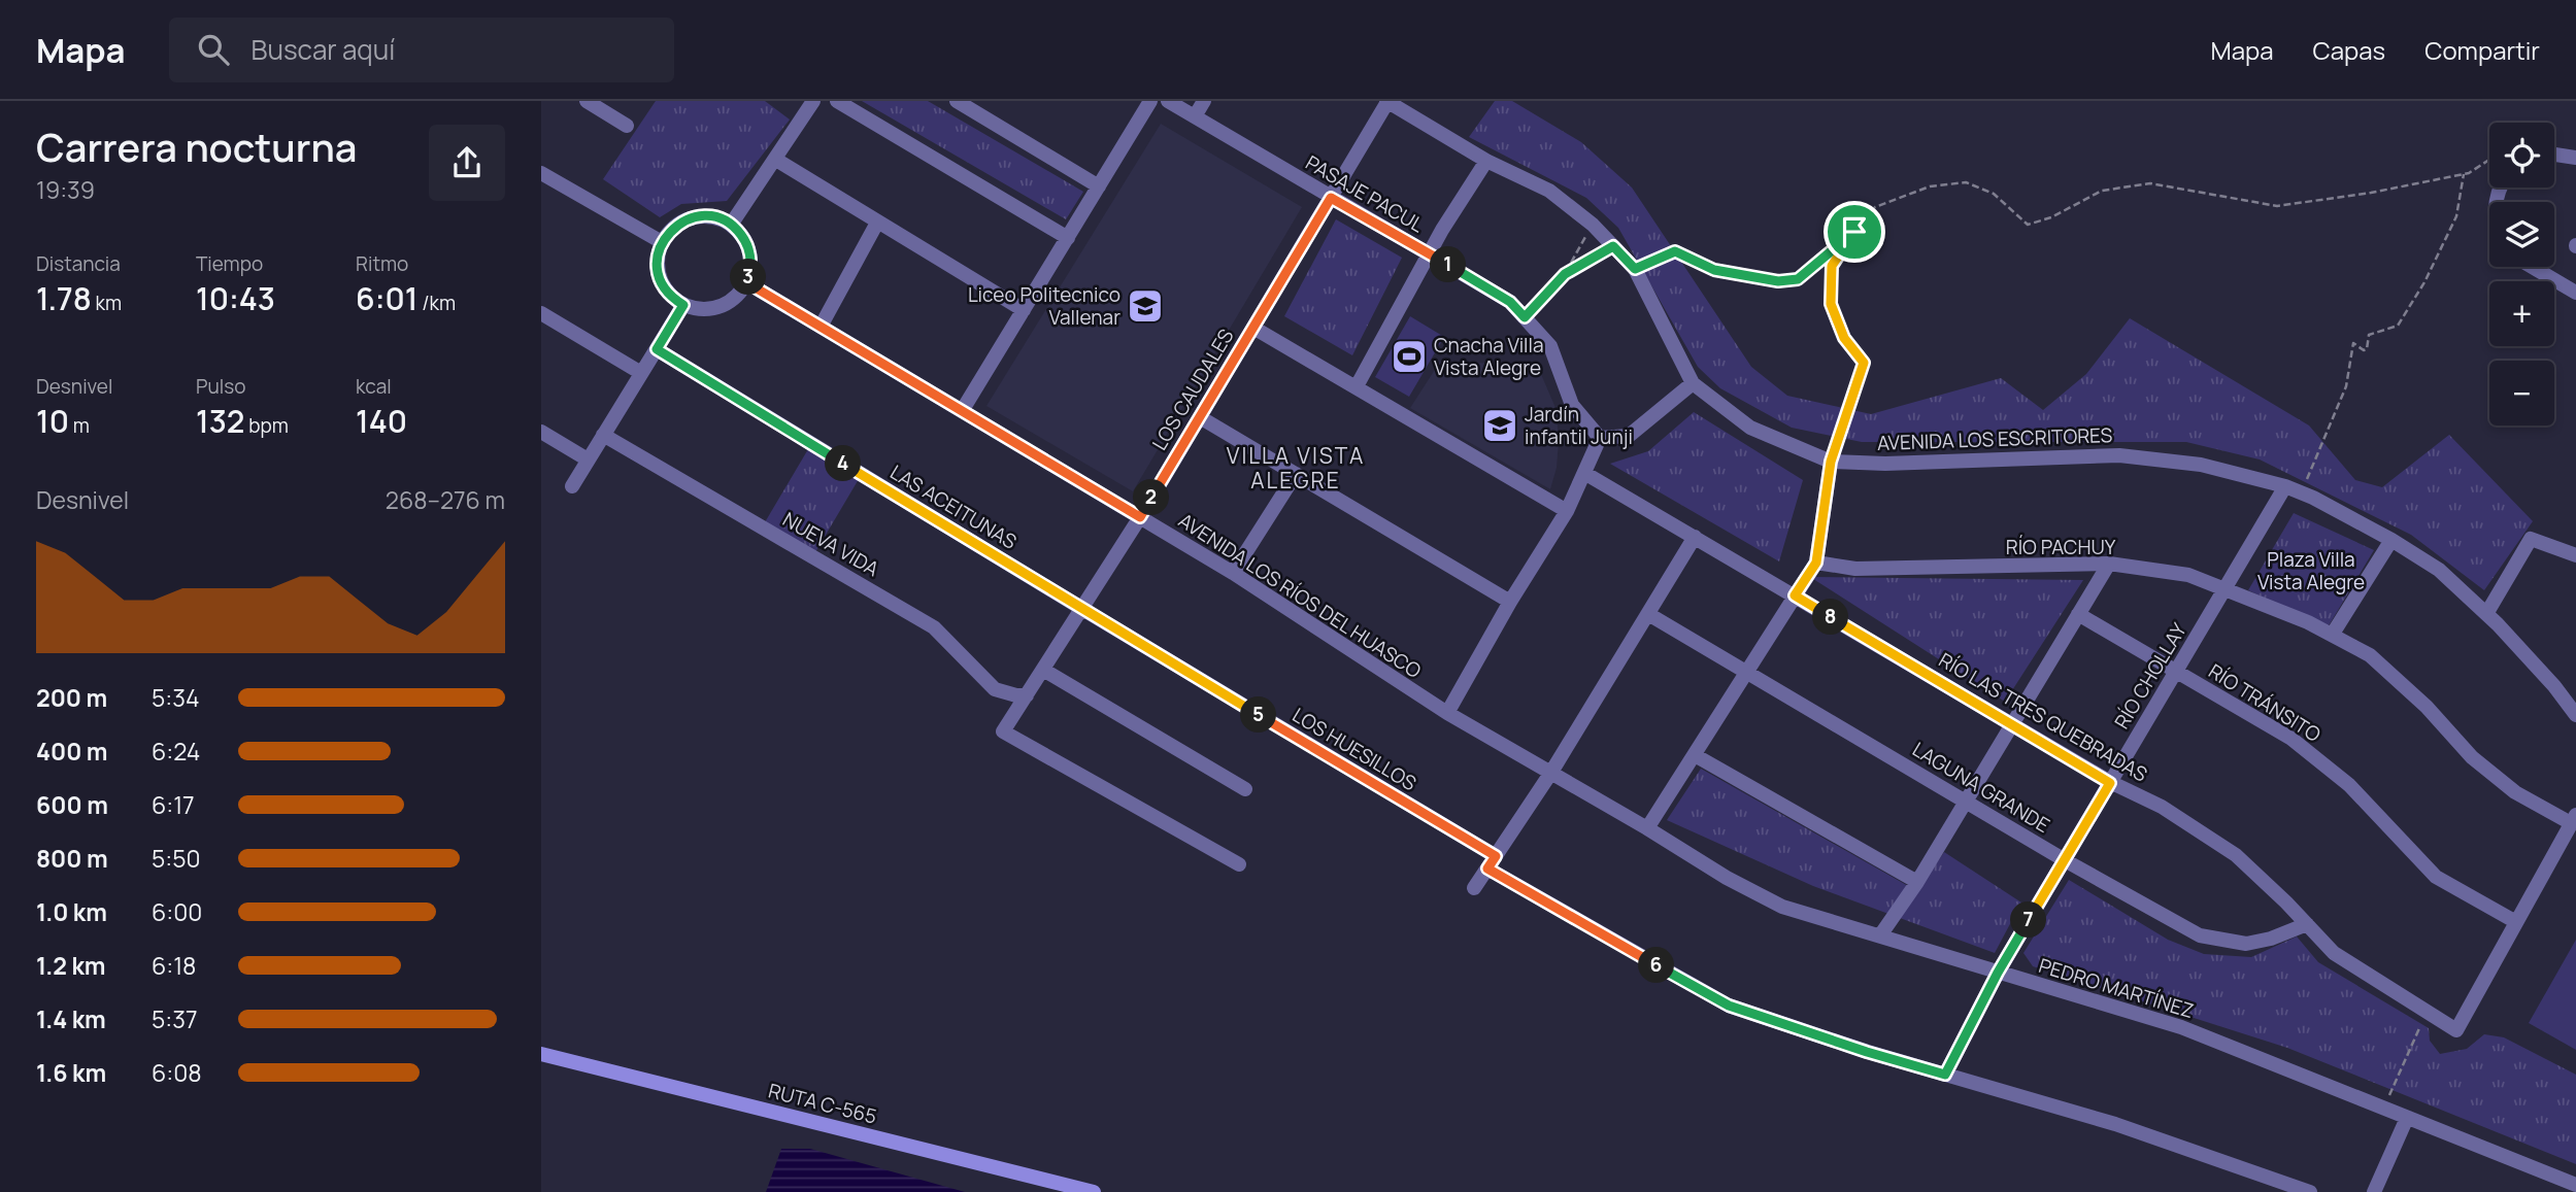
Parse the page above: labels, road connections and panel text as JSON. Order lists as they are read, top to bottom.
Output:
{
  "streets": {
    "main road": ["RUTA C-565"],
    "street": [
      "PASAJE PACUL",
      "LOS CAUDALES",
      "AVENIDA LOS ESCRITORES",
      "LAS ACEITUNAS",
      "NUEVA VIDA",
      "RÍO PACHUY",
      "AVENIDA LOS RÍOS DEL HUASCO",
      "RÍO CHOLLAY",
      "RÍO TRÁNSITO",
      "RÍO LAS TRES QUEBRADAS",
      "LOS HUESILLOS",
      "LAGUNA GRANDE",
      "PEDRO MARTÍNEZ"
    ]
  },
  "crossings": [
    ["PASAJE PACUL", "LOS CAUDALES"],
    ["LOS CAUDALES", "AVENIDA LOS ESCRITORES"],
    ["LOS CAUDALES", "LAS ACEITUNAS"],
    ["LOS CAUDALES", "NUEVA VIDA"],
    ["LOS CAUDALES", "AVENIDA LOS RÍOS DEL HUASCO"],
    ["LOS CAUDALES", "LOS HUESILLOS"],
    ["AVENIDA LOS ESCRITORES", "RÍO CHOLLAY"],
    ["LAS ACEITUNAS", "LOS HUESILLOS"],
    ["RÍO PACHUY", "RÍO CHOLLAY"],
    ["AVENIDA LOS RÍOS DEL HUASCO", "PEDRO MARTÍNEZ"],
    ["RÍO CHOLLAY", "RÍO TRÁNSITO"],
    ["RÍO CHOLLAY", "RÍO LAS TRES QUEBRADAS"],
    ["RÍO CHOLLAY", "LOS HUESILLOS"],
    ["RÍO CHOLLAY", "LAGUNA GRANDE"],
    ["RÍO CHOLLAY", "PEDRO MARTÍNEZ"],
    ["RÍO TRÁNSITO", "RÍO LAS TRES QUEBRADAS"],
    ["RÍO LAS TRES QUEBRADAS", "LAGUNA GRANDE"]
  ],
  "districts": ["VILLA VISTA ALEGRE"],
  "parks": ["Plaza Villa Vista Alegre"],
  "places": {
    "school or university": ["Liceo Politecnico Vallenar", "Jardín infantil Junji"],
    "sports": ["Cnacha Villa Vista Alegre"]
  },
  "page": {
    "header": "Mapa",
    "search": "Buscar aquí",
    "nav": ["Mapa", "Capas", "Compartir"],
    "heading": ["Carrera nocturna", "19:39"],
    "map_buttons": ["+", "−"],
    "stats": [
      ["Distancia", "1.78 km"],
      ["Tiempo", "10:43"],
      ["Ritmo", "6:01 /km"],
      ["Desnivel", "10 m"],
      ["Pulso", "132 bpm"],
      ["kcal", "140"]
    ],
    "pins": [
      "1",
      "3",
      "4",
      "2",
      "8",
      "5",
      "7",
      "6"
    ],
    "chart": ["Desnivel", "268–276 m"],
    "list": [
      {
        "name": "200 m",
        "note": "5:34"
      },
      {
        "name": "400 m",
        "note": "6:24"
      },
      {
        "name": "600 m",
        "note": "6:17"
      },
      {
        "name": "800 m",
        "note": "5:50"
      },
      {
        "name": "1.0 km",
        "note": "6:00"
      },
      {
        "name": "1.2 km",
        "note": "6:18"
      },
      {
        "name": "1.4 km",
        "note": "5:37"
      },
      {
        "name": "1.6 km",
        "note": "6:08"
      }
    ]
  }
}
